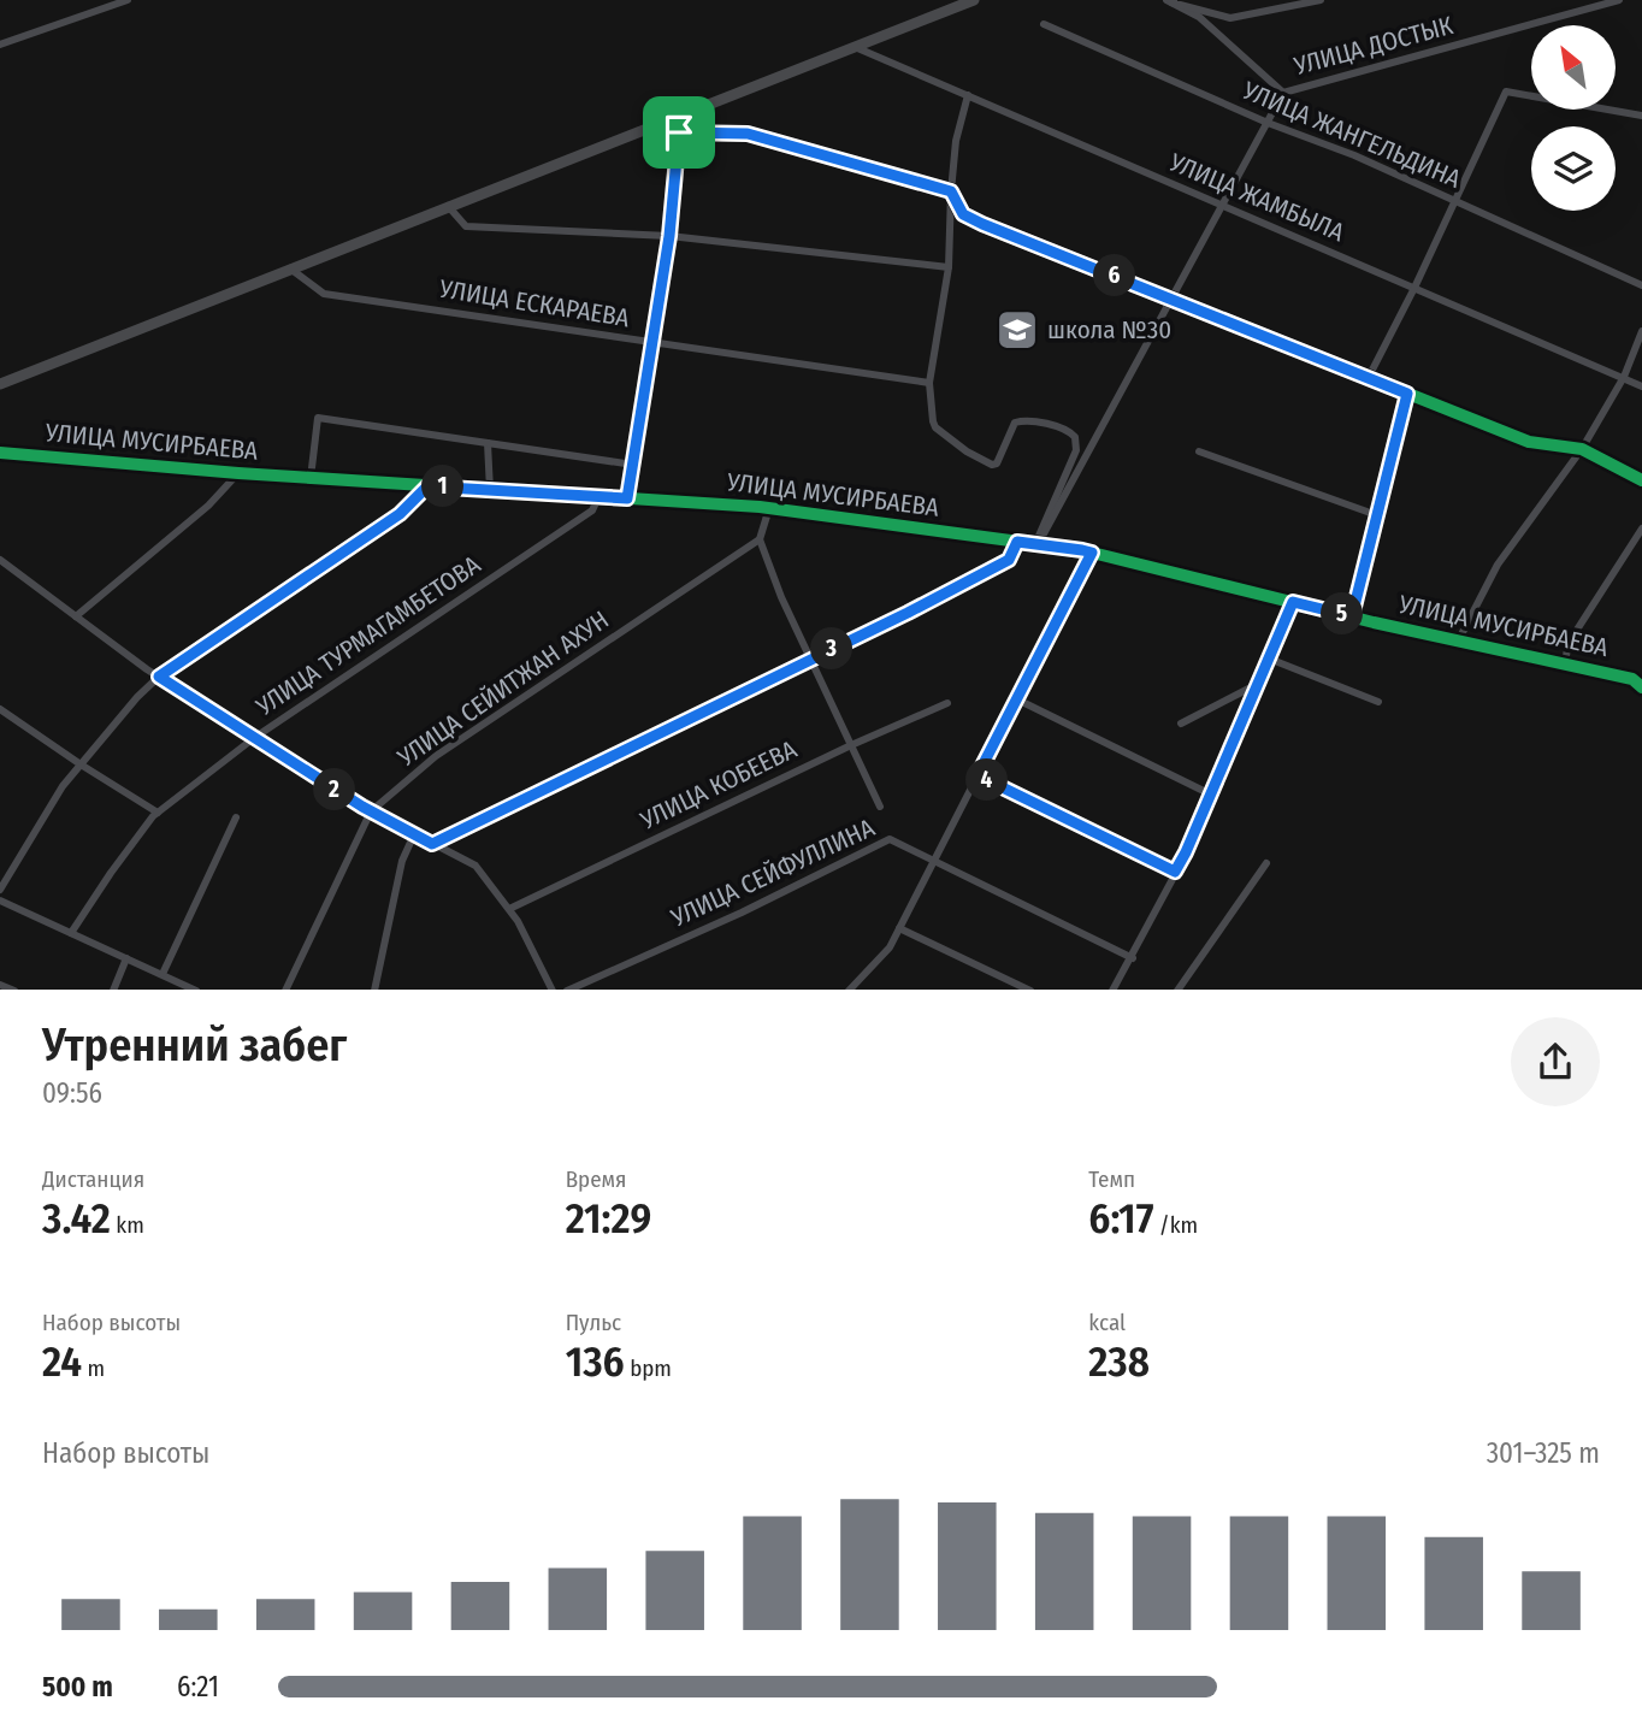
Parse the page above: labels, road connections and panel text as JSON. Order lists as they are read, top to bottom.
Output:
{
  "streets": {
    "street": [
      "УЛИЦА ДОСТЫК",
      "УЛИЦА ЖАНГЕЛЬДИНА",
      "УЛИЦА ЖАМБЫЛА",
      "УЛИЦА ЕСКАРАЕВА",
      "УЛИЦА МУСИРБАЕВА",
      "УЛИЦА ТУРМАГАМБЕТОВА",
      "УЛИЦА СЕЙИТЖАН АХУН",
      "УЛИЦА КОБЕЕВА",
      "УЛИЦА СЕЙФУЛЛИНА"
    ]
  },
  "crossings": [
    ["УЛИЦА МУСИРБАЕВА", "УЛИЦА ТУРМАГАМБЕТОВА"]
  ],
  "places": {
    "school or university": ["школа №30"]
  },
  "north": "top left",
  "page": {
    "pins": [
      "6",
      "1",
      "5",
      "3",
      "4",
      "2"
    ],
    "heading": ["Утренний забег", "09:56"],
    "stats": [
      ["Дистанция", "3.42 km"],
      ["Время", "21:29"],
      ["Темп", "6:17 /km"],
      ["Набор высоты", "24 m"],
      ["Пульс", "136 bpm"],
      ["kcal", "238"]
    ],
    "chart": ["Набор высоты", "301–325 m"],
    "list": [
      {
        "name": "500 m",
        "note": "6:21"
      }
    ]
  }
}
